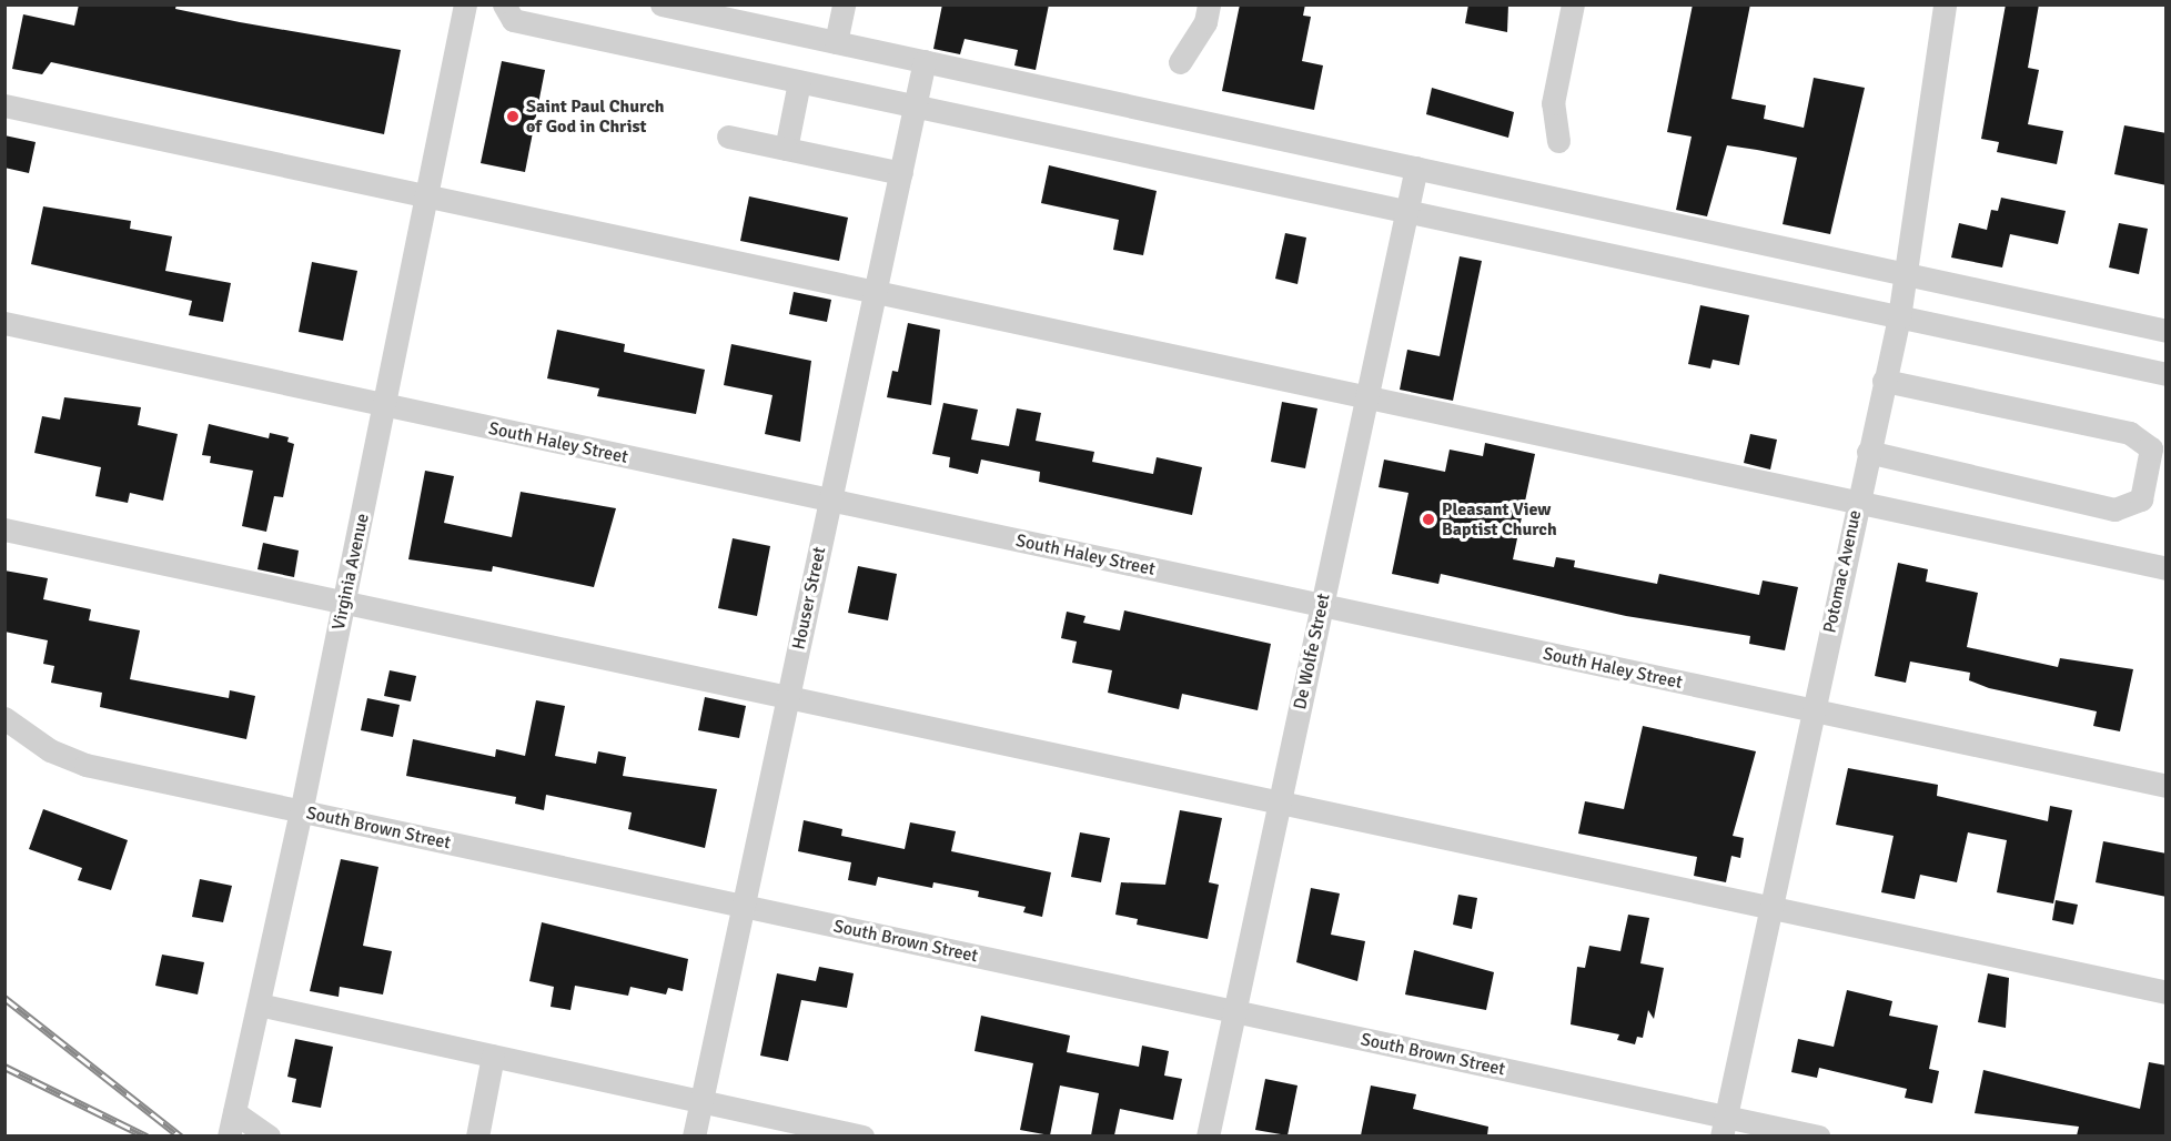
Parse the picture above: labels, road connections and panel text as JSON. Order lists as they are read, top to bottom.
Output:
{
  "streets": {
    "street": [
      "South Haley Street",
      "Virginia Avenue",
      "Potomac Avenue",
      "Houser Street",
      "De Wolfe Street",
      "South Brown Street"
    ]
  },
  "crossings": [
    ["South Haley Street", "Virginia Avenue"],
    ["South Haley Street", "Potomac Avenue"],
    ["South Haley Street", "Houser Street"],
    ["South Haley Street", "De Wolfe Street"],
    ["Virginia Avenue", "South Brown Street"],
    ["Potomac Avenue", "South Brown Street"],
    ["Houser Street", "South Brown Street"],
    ["De Wolfe Street", "South Brown Street"]
  ],
  "places": ["Saint Paul Church of God in Christ", "Pleasant View Baptist Church"]
}
